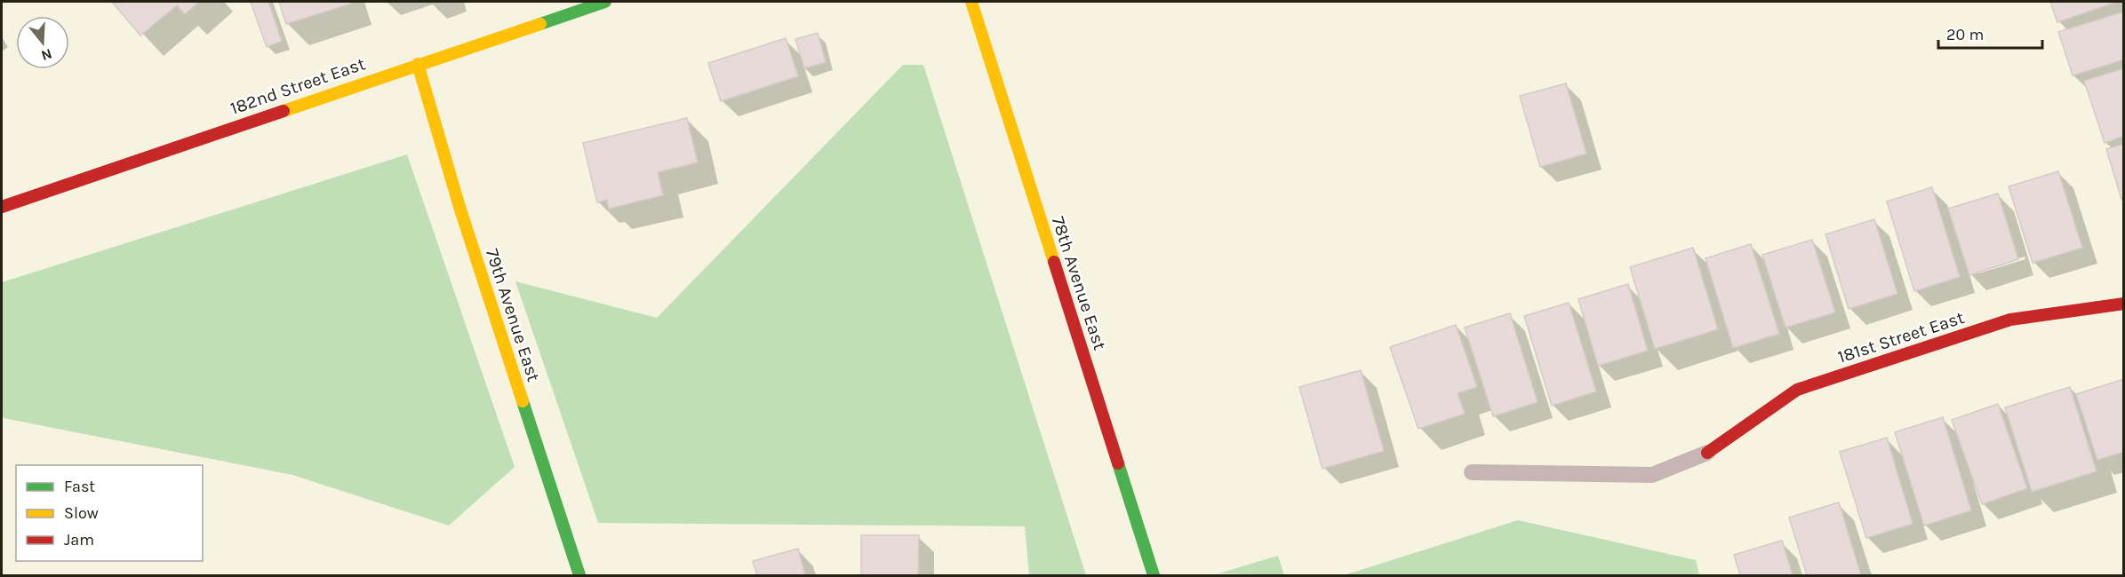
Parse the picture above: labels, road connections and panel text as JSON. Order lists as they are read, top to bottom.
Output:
{
  "streets": {
    "street": [
      "182nd Street East",
      "78th Avenue East",
      "79th Avenue East",
      "181st Street East"
    ]
  },
  "crossings": [
    ["182nd Street East", "79th Avenue East"]
  ],
  "legend": ["Fast", "Slow", "Jam"],
  "scale_bar": "20 m",
  "north": "bottom"
}
